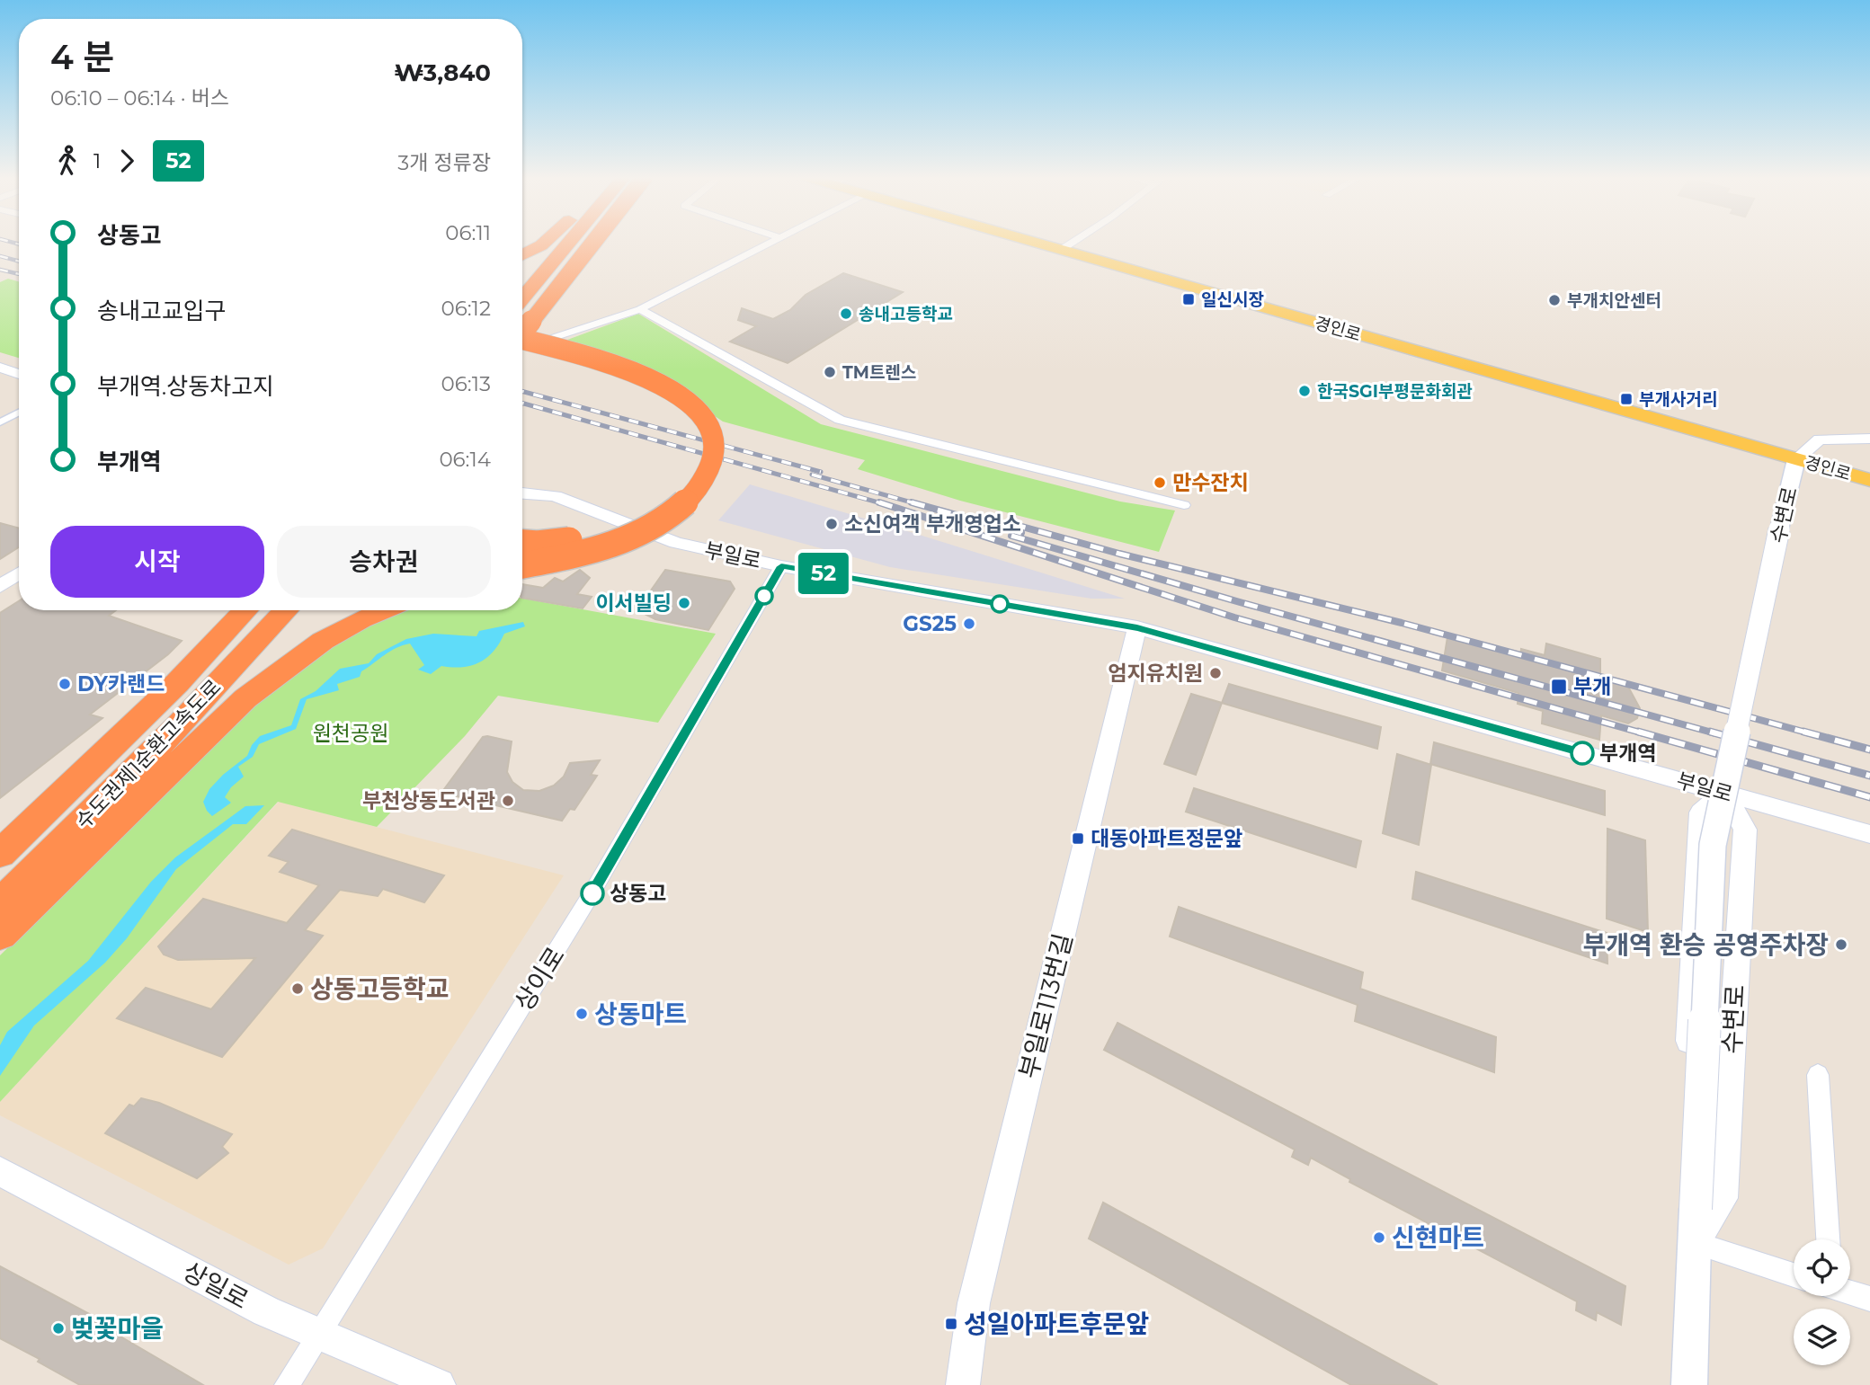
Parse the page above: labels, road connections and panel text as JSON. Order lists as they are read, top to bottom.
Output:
{
  "streets": {
    "highway": ["수도권제1순환고속도로"],
    "main road": ["경인로", "수변로"],
    "street": [
      "부일로",
      "상이로",
      "부일로113번길",
      "상일로"
    ]
  },
  "crossings": [
    ["경인로", "수변로"],
    ["수변로", "부일로"],
    ["부일로", "상이로"],
    ["부일로", "부일로113번길"],
    ["상이로", "상일로"]
  ],
  "parks": ["원천공원"],
  "places": {
    "transit": [
      "일신시장",
      "부개사거리",
      "부개",
      "대동아파트정문앞",
      "성일아파트후문앞"
    ],
    "other": [
      "부개치안센터",
      "송내고등학교",
      "TM트렌스",
      "한국SGI부평문화회관",
      "만수잔치",
      "소신여객 부개영업소",
      "이서빌딩",
      "GS25",
      "엄지유치원",
      "DY카랜드",
      "부개역",
      "부천상동도서관",
      "상동고",
      "부개역 환승 공영주차장",
      "상동고등학교",
      "상동마트",
      "신현마트",
      "벚꽃마을"
    ]
  },
  "lines": ["bus line 52"],
  "page": {
    "on_map": "52",
    "heading": ["4 분", "06:10 – 06:14 · 버스", "₩3,840"],
    "legs": ["1", "52", "3개 정류장"],
    "list": [
      {
        "name": "상동고",
        "value": "06:11"
      },
      {
        "name": "송내고교입구",
        "value": "06:12"
      },
      {
        "name": "부개역.상동차고지",
        "value": "06:13"
      },
      {
        "name": "부개역",
        "value": "06:14"
      }
    ],
    "buttons": ["시작", "승차권"]
  }
}
